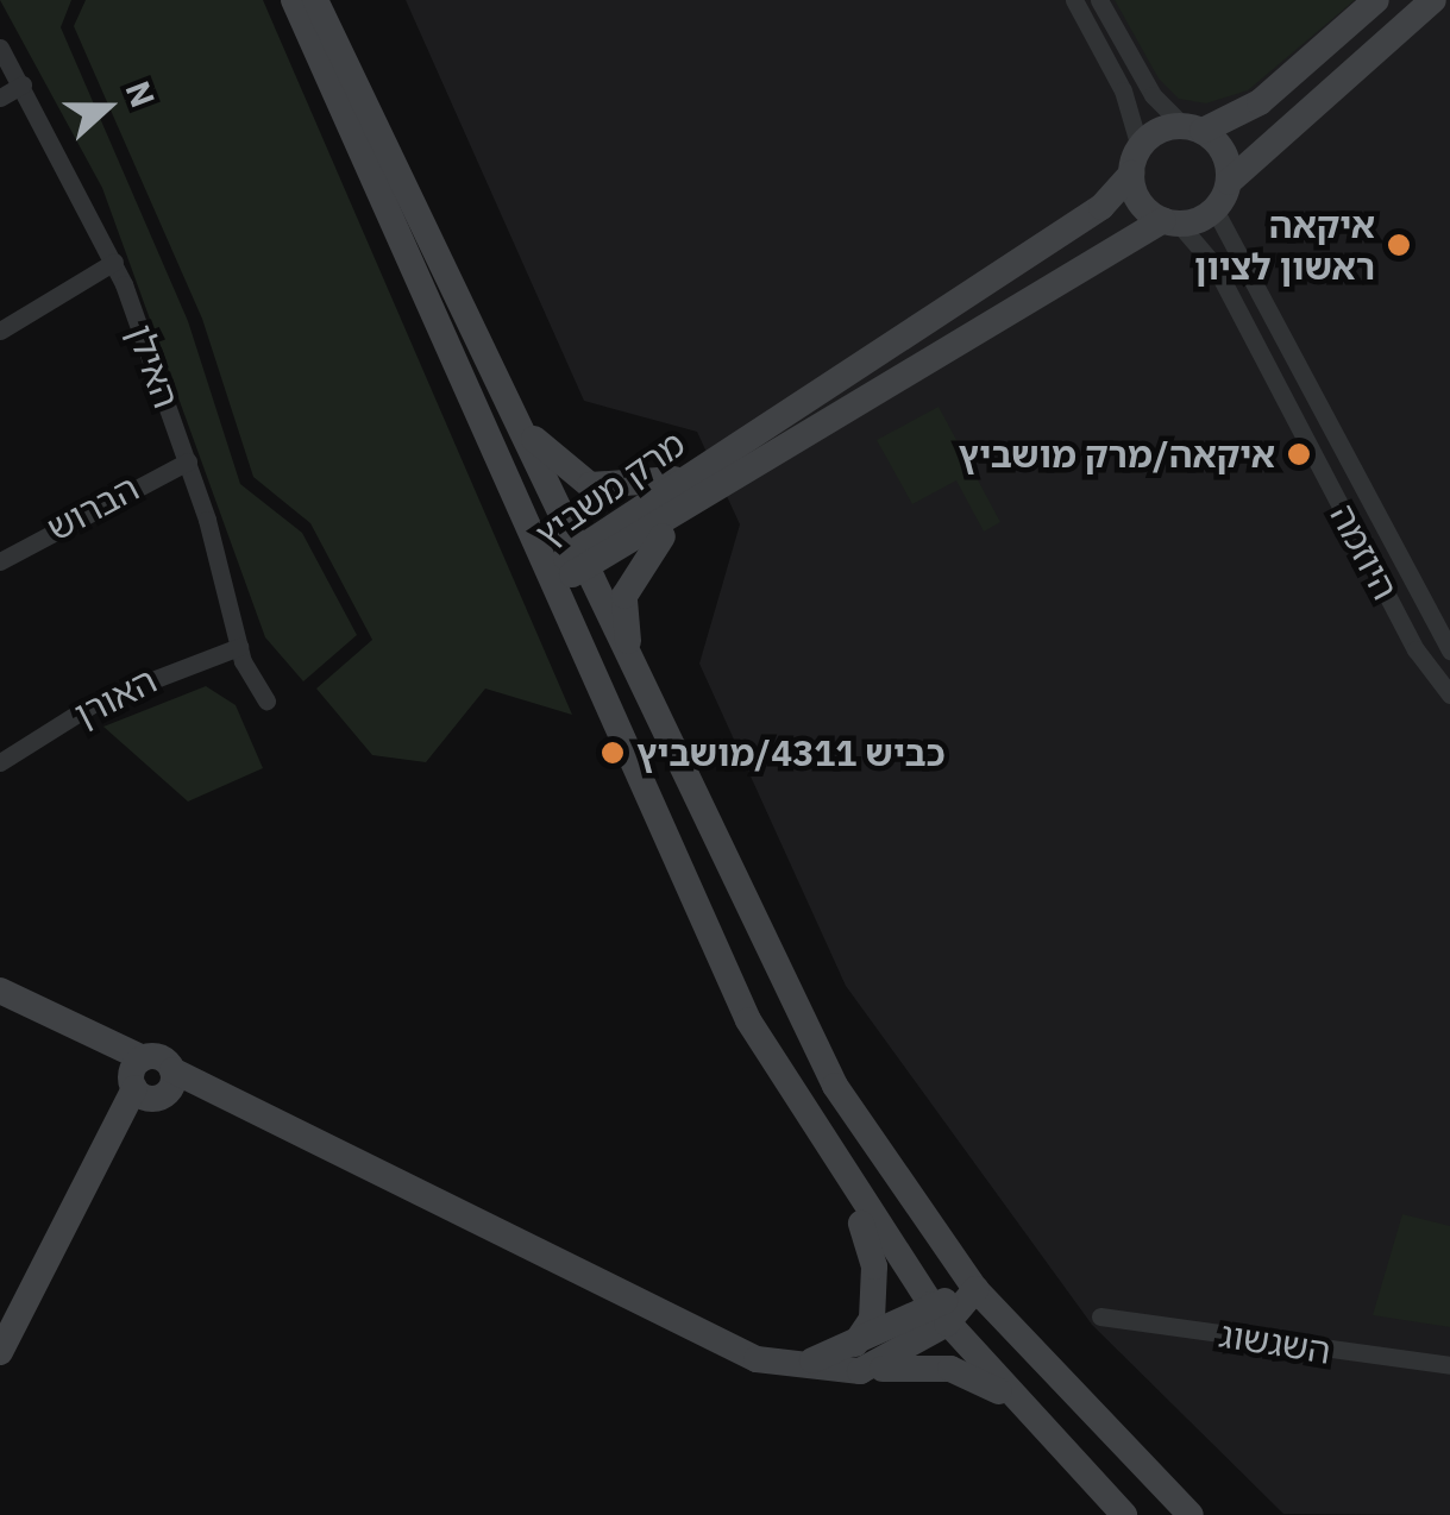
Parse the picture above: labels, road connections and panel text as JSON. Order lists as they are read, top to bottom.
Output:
{
  "streets": {
    "main road": ["מרק משביץ"],
    "street": [
      "האילן",
      "הברוש",
      "היוזמה",
      "האורן",
      "השגשוג"
    ]
  },
  "crossings": [
    ["האילן", "הברוש"],
    ["האילן", "האורן"],
    ["מרק משביץ", "היוזמה"]
  ],
  "places": ["איקאה ראשון לציון", "איקאה/מרק מושביץ", "כביש 4311/מושביץ"],
  "north": "right"
}
